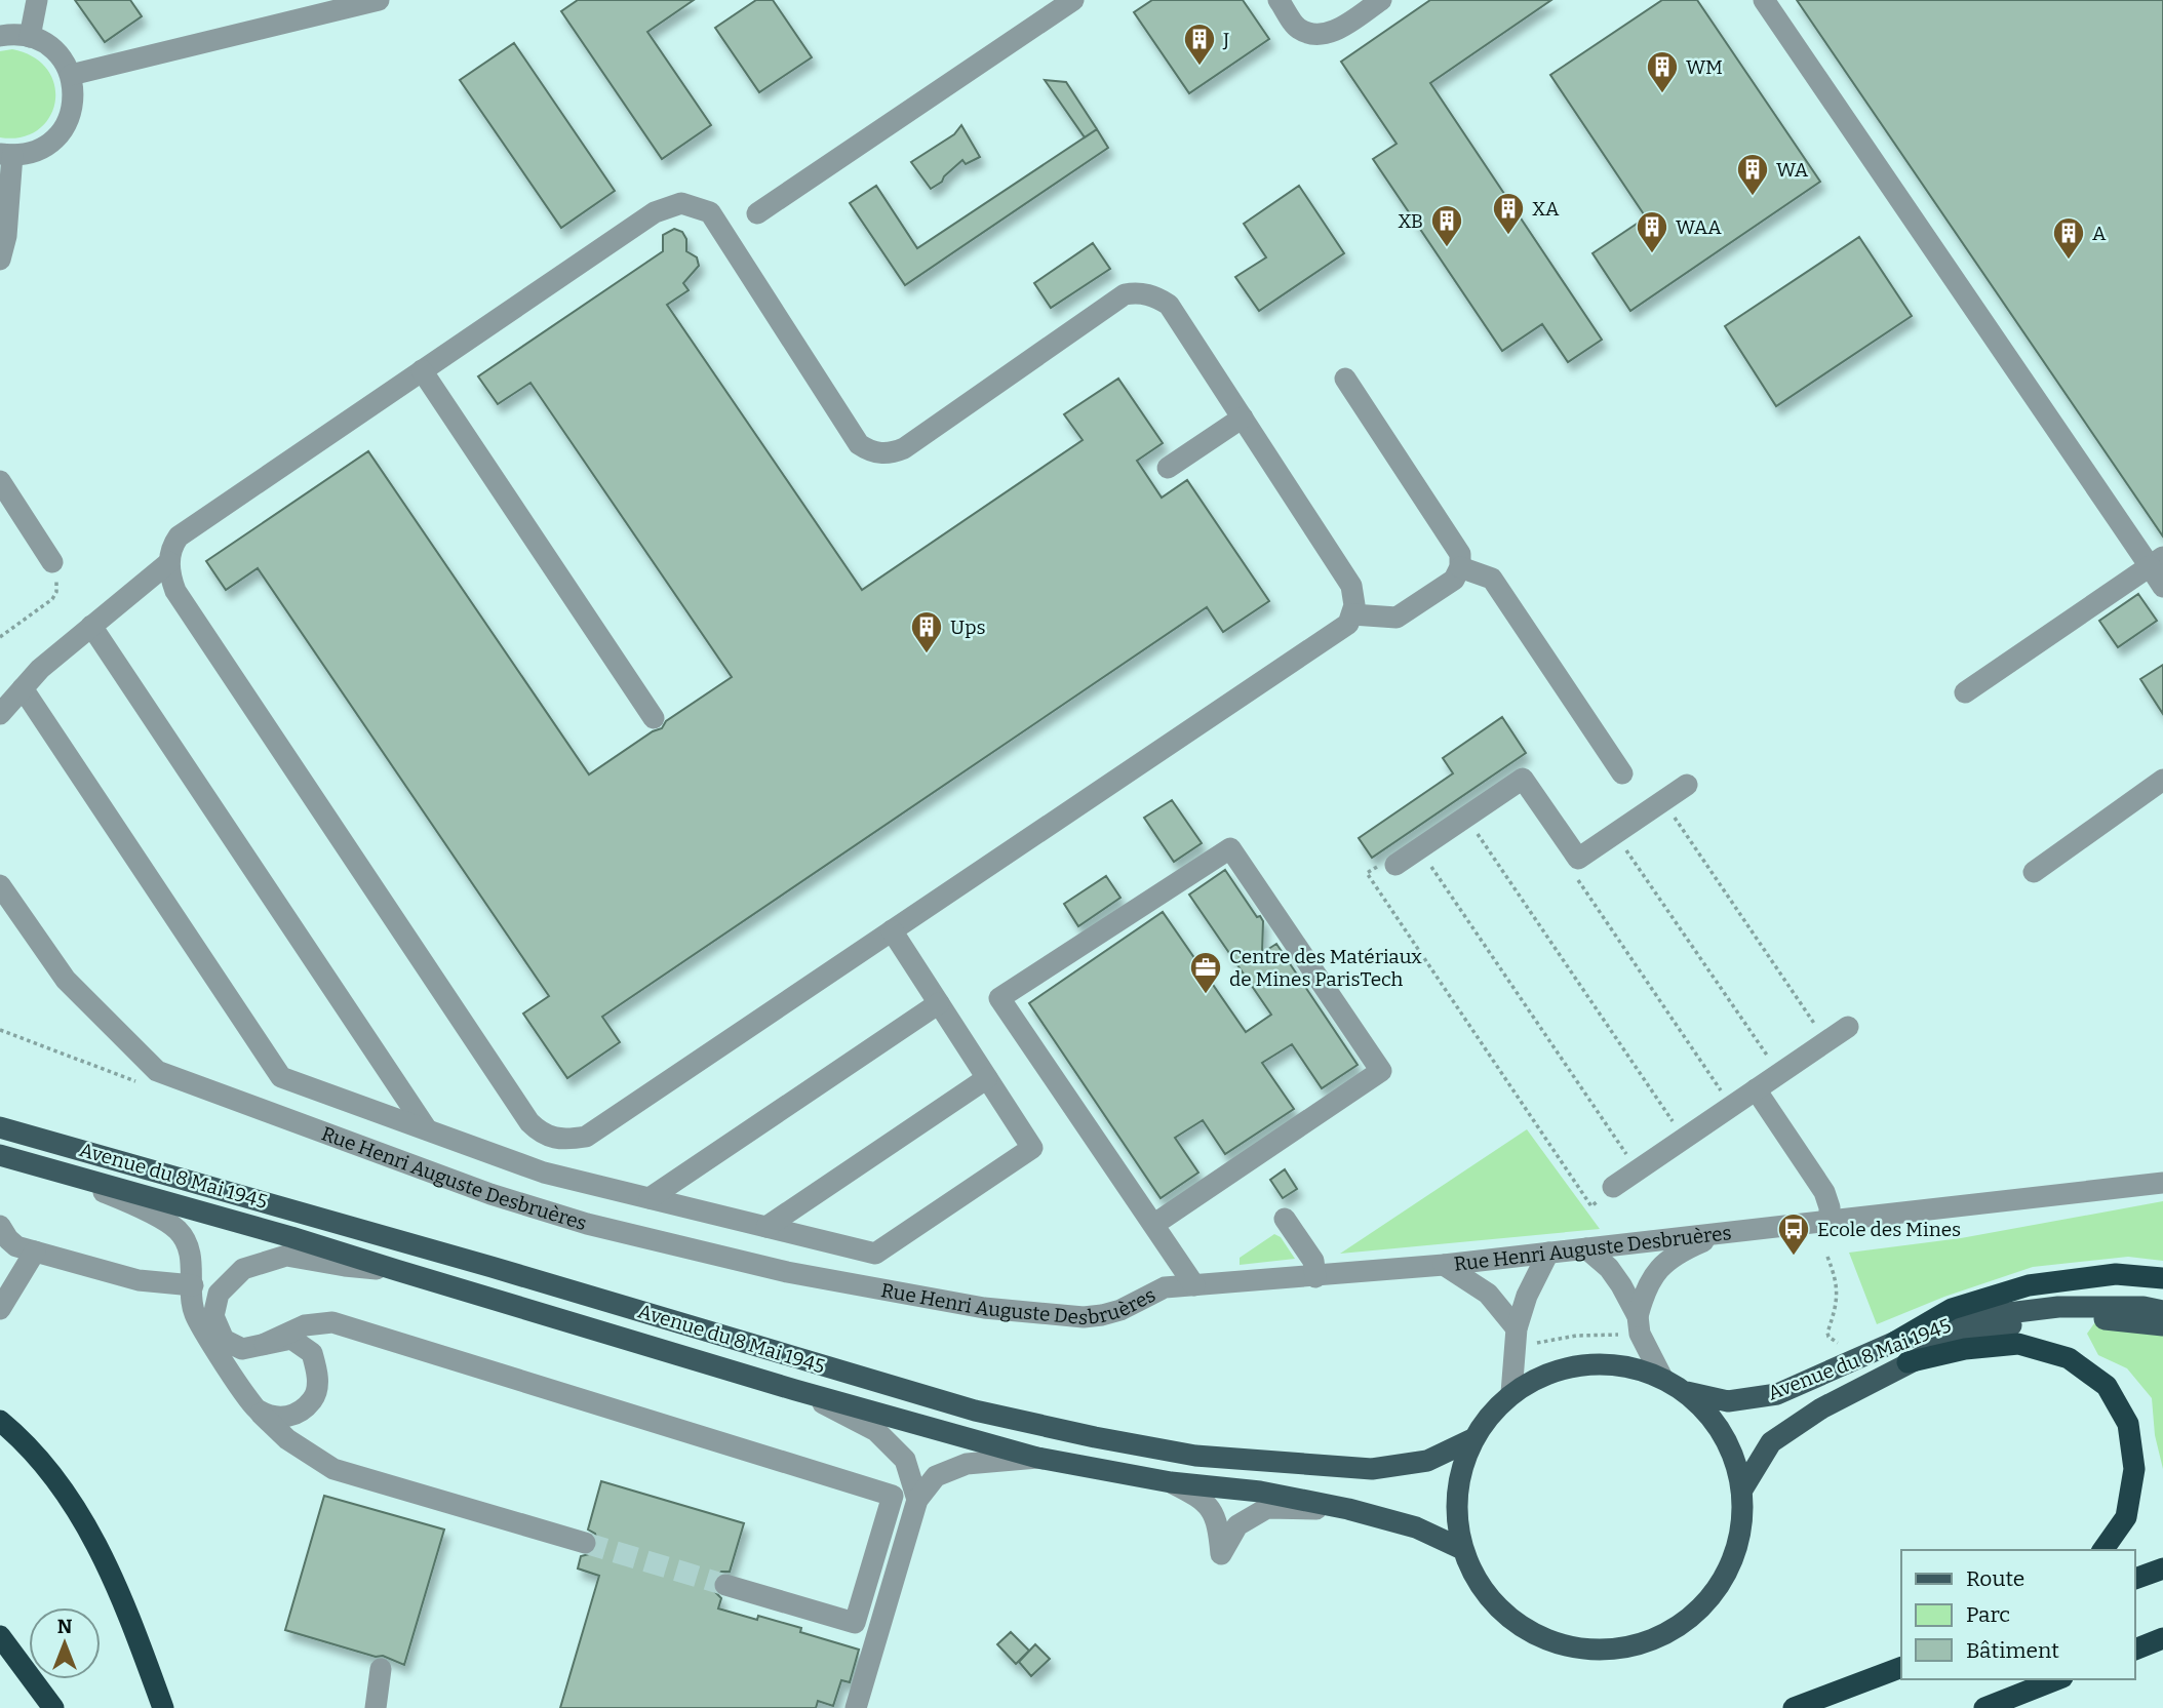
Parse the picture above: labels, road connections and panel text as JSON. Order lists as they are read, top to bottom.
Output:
{
  "streets": {
    "main road": ["Avenue du 8 Mai 1945"],
    "street": ["Rue Henri Auguste Desbruères"]
  },
  "places": {
    "building": [
      "J",
      "WM",
      "WA",
      "XA",
      "XB",
      "WAA",
      "A",
      "Ups"
    ],
    "office": ["Centre des Matériaux de Mines ParisTech"],
    "bus stop": ["Ecole des Mines"]
  },
  "legend": ["Route", "Parc", "Bâtiment"],
  "north": "top"
}
